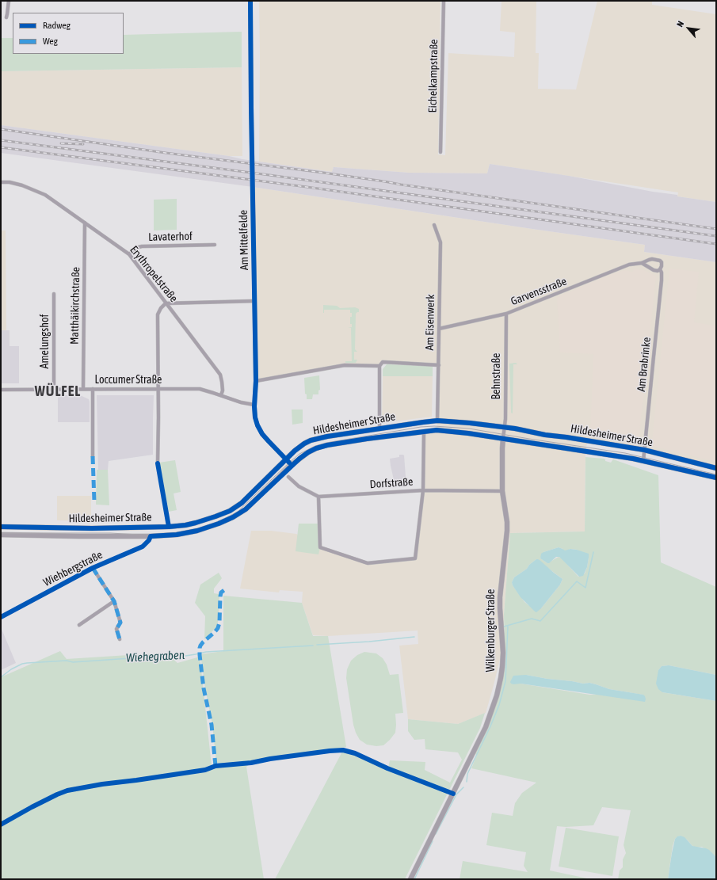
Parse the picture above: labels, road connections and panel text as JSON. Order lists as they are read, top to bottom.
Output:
{
  "streets": {
    "main road": ["Hildesheimer Straße", "Wilkenburger Straße"],
    "street": [
      "Eichelkampstraße",
      "Lavaterhof",
      "Am Mittelfelde",
      "Erythropelstraße",
      "Garvensstraße",
      "Matthäikirchstraße",
      "Am Eisenwerk",
      "Amelungshof",
      "Am Brabrinke",
      "Behnstraße",
      "Loccumer Straße",
      "Dorfstraße",
      "Wiehbergstraße"
    ]
  },
  "crossings": [
    ["Lavaterhof", "Erythropelstraße"],
    ["Am Mittelfelde", "Loccumer Straße"],
    ["Am Mittelfelde", "Hildesheimer Straße"],
    ["Erythropelstraße", "Matthäikirchstraße"],
    ["Erythropelstraße", "Loccumer Straße"],
    ["Garvensstraße", "Am Eisenwerk"],
    ["Garvensstraße", "Am Brabrinke"],
    ["Garvensstraße", "Behnstraße"],
    ["Matthäikirchstraße", "Loccumer Straße"],
    ["Am Eisenwerk", "Hildesheimer Straße"],
    ["Amelungshof", "Loccumer Straße"],
    ["Am Brabrinke", "Hildesheimer Straße"],
    ["Behnstraße", "Hildesheimer Straße"],
    ["Behnstraße", "Wilkenburger Straße"],
    ["Hildesheimer Straße", "Wiehbergstraße"],
    ["Hildesheimer Straße", "Wilkenburger Straße"],
    ["Dorfstraße", "Wilkenburger Straße"]
  ],
  "districts": ["WÜLFEL"],
  "water": ["Wiehegraben"],
  "legend": ["Radweg", "Weg"],
  "north": "top left"
}
